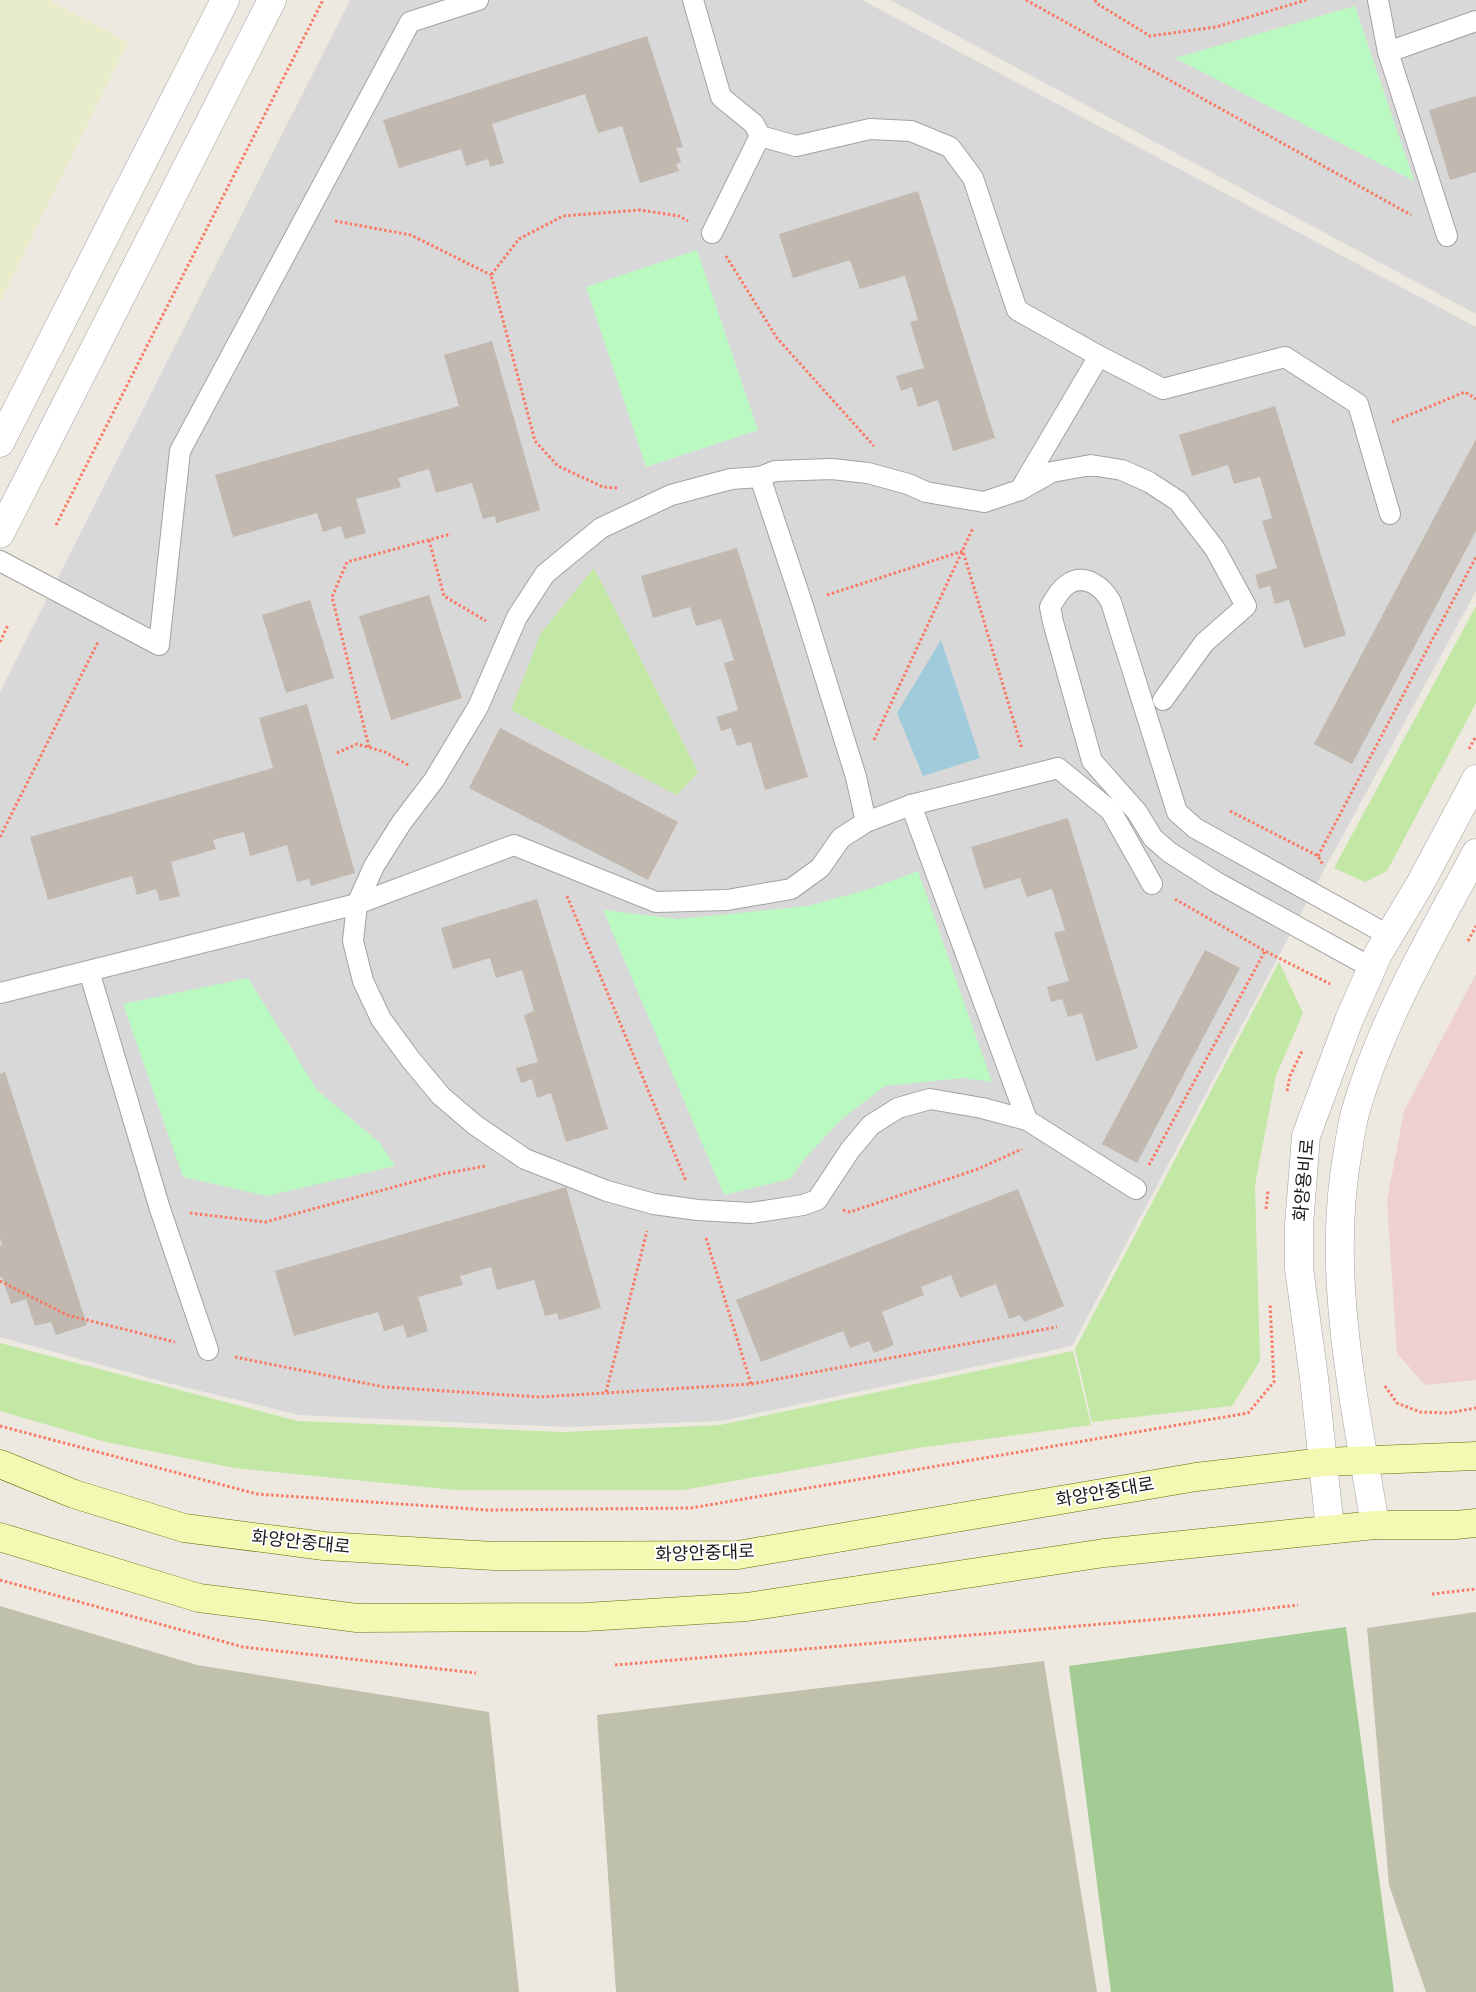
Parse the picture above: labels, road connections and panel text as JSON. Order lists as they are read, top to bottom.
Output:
{
  "streets": {
    "main road": ["화양안중대로"],
    "street": ["화양용비로"]
  },
  "crossings": [
    ["화양용비로", "화양안중대로"]
  ]
}
